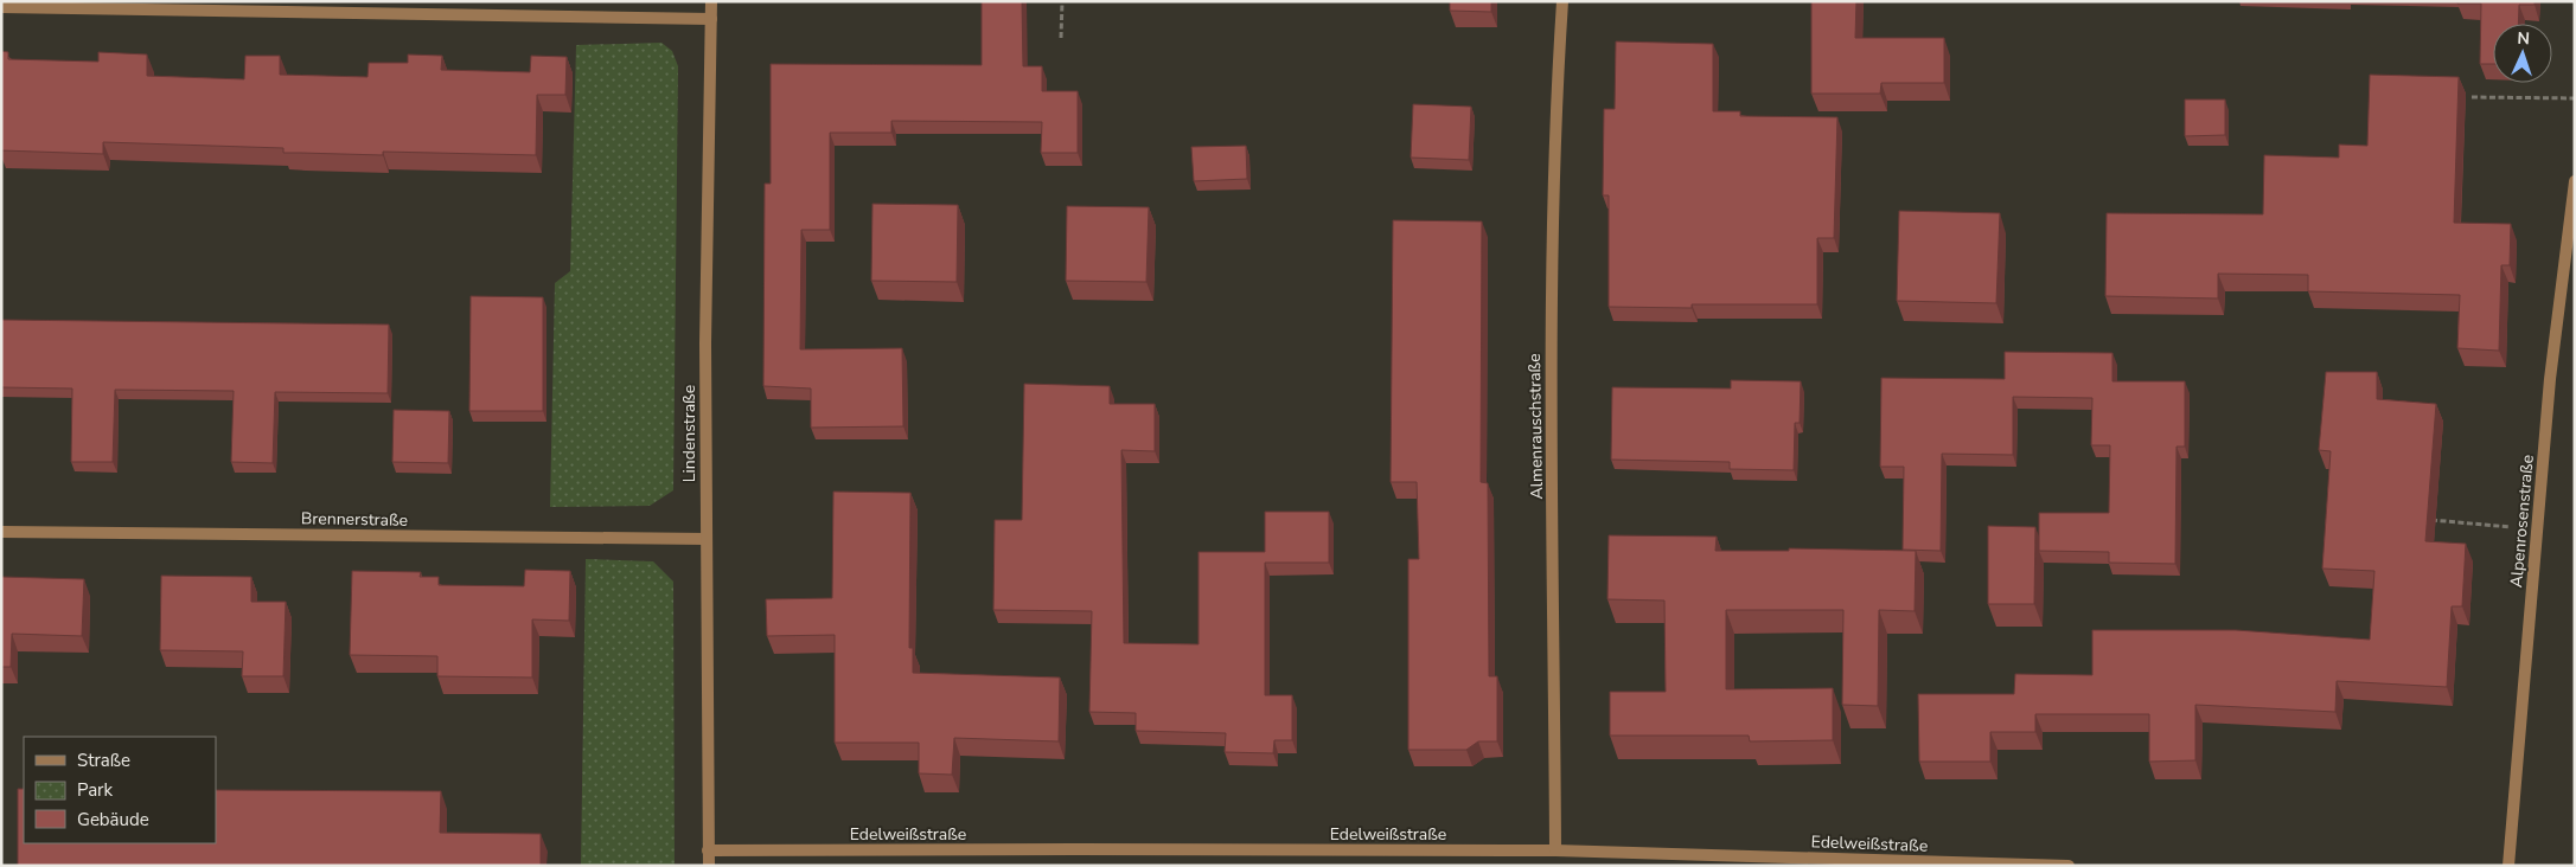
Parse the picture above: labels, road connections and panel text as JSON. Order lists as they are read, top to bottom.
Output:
{
  "streets": {
    "street": [
      "Almenrauschstraße",
      "Lindenstraße",
      "Brennerstraße",
      "Alpenrosenstraße",
      "Edelweißstraße"
    ]
  },
  "crossings": [
    ["Almenrauschstraße", "Edelweißstraße"],
    ["Lindenstraße", "Brennerstraße"],
    ["Lindenstraße", "Edelweißstraße"]
  ],
  "legend": ["Straße", "Park", "Gebäude"],
  "north": "top"
}
